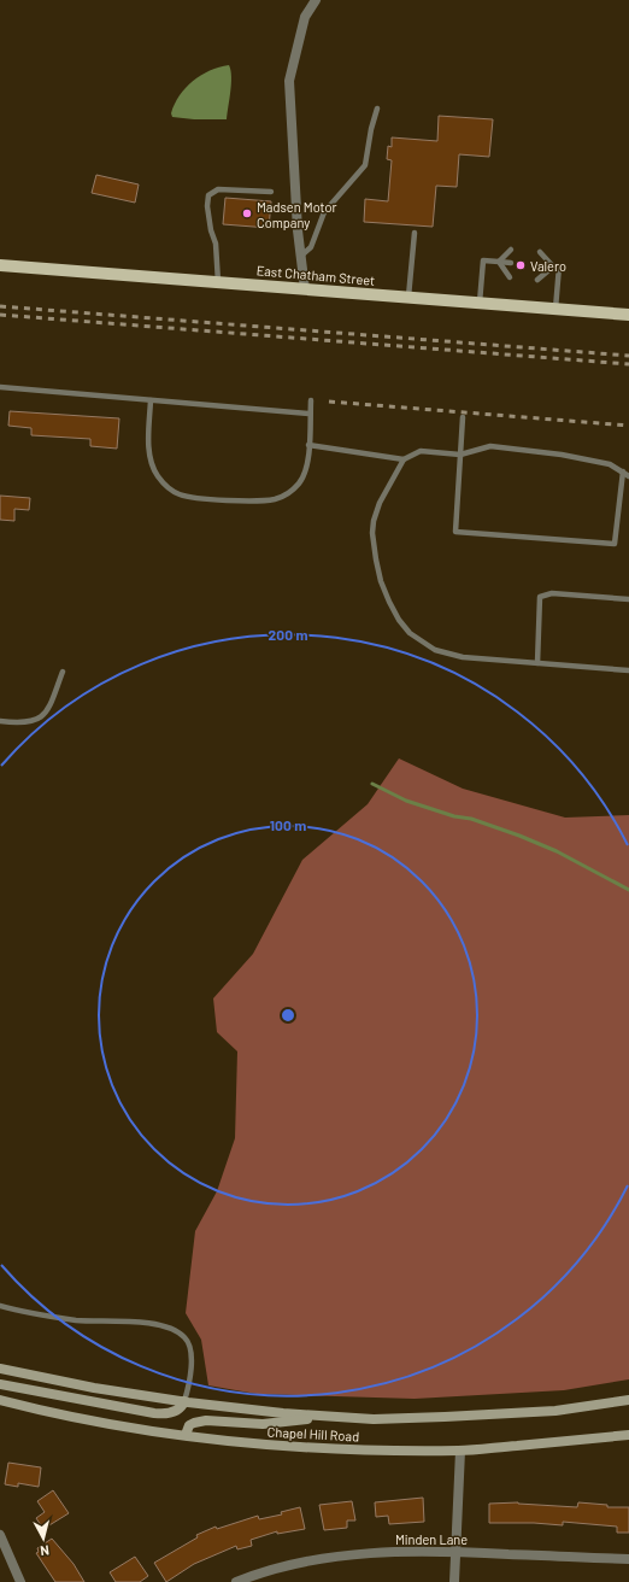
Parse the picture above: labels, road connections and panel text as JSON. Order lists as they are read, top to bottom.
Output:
{
  "streets": {
    "main road": ["East Chatham Street", "Chapel Hill Road"],
    "street": ["Minden Lane"]
  },
  "places": ["Madsen Motor Company", "Valero"],
  "north": "bottom",
  "rings": ["200 m", "100 m"]
}
